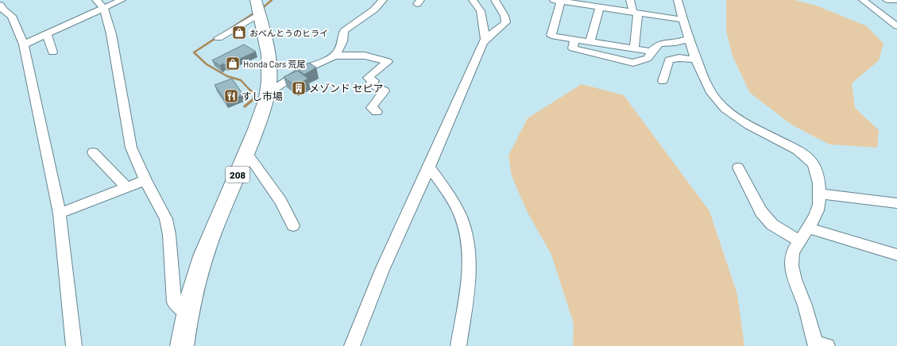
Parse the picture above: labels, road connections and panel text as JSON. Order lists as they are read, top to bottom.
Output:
{
  "streets": {
    "highway": ["208"]
  },
  "places": {
    "shop": ["おべんとうのヒライ", "Honda Cars 荒尾"],
    "building": ["メゾンド セピア"],
    "restaurant": ["すし市場"]
  }
}
